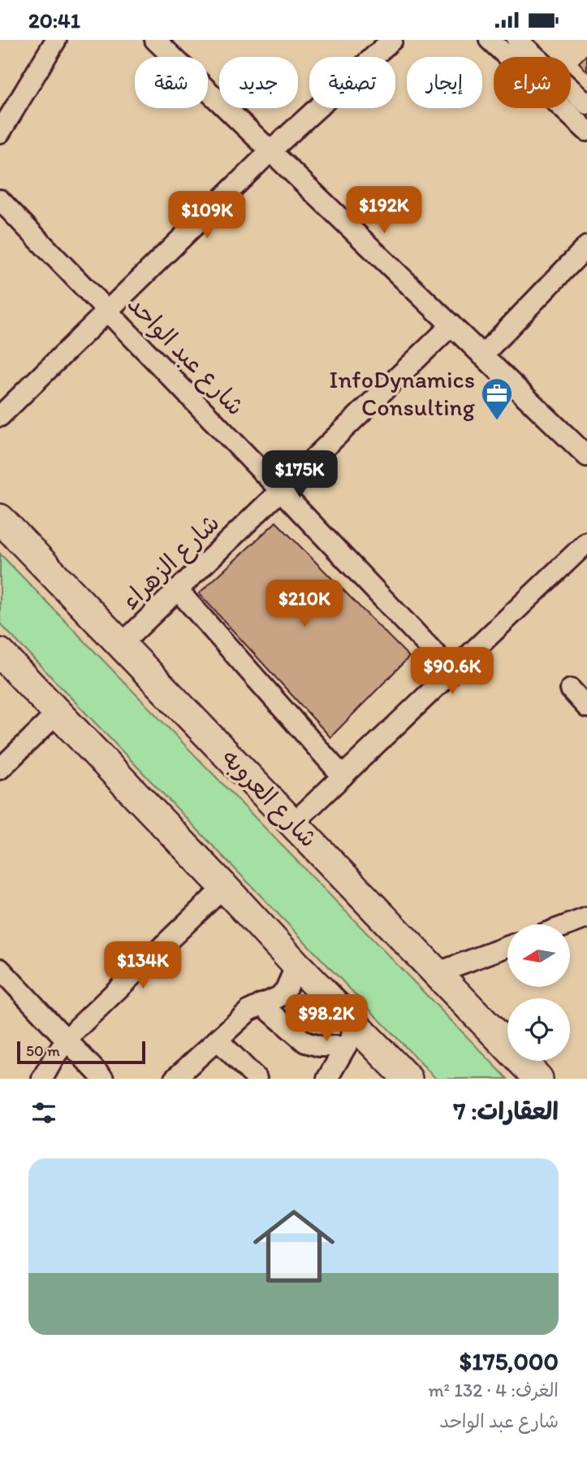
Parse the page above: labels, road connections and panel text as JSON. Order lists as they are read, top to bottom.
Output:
{
  "streets": {
    "highway": ["شارع العروبه"],
    "street": ["شارع عبد الواحد", "شارع الزهراء"]
  },
  "crossings": [
    ["شارع عبد الواحد", "شارع الزهراء"],
    ["شارع الزهراء", "شارع العروبه"]
  ],
  "places": {
    "office": ["InfoDynamics Consulting"]
  },
  "scale_bar": "50 m",
  "north": "left",
  "page": {
    "status": "20:41",
    "chip": [
      "شراء",
      "إيجار",
      "تصفية",
      "جديد",
      "شقة"
    ],
    "price": [
      "$192K",
      "$109K",
      "$175K",
      "$210K",
      "$90.6K",
      "$134K",
      "$98.2K"
    ],
    "scale": "50 m",
    "heading": "العقارات: 7",
    "list": [
      {
        "name": "$175,000",
        "note": "الغرف: 4 · 132 m² · شارع عبد الواحد"
      }
    ]
  }
}
